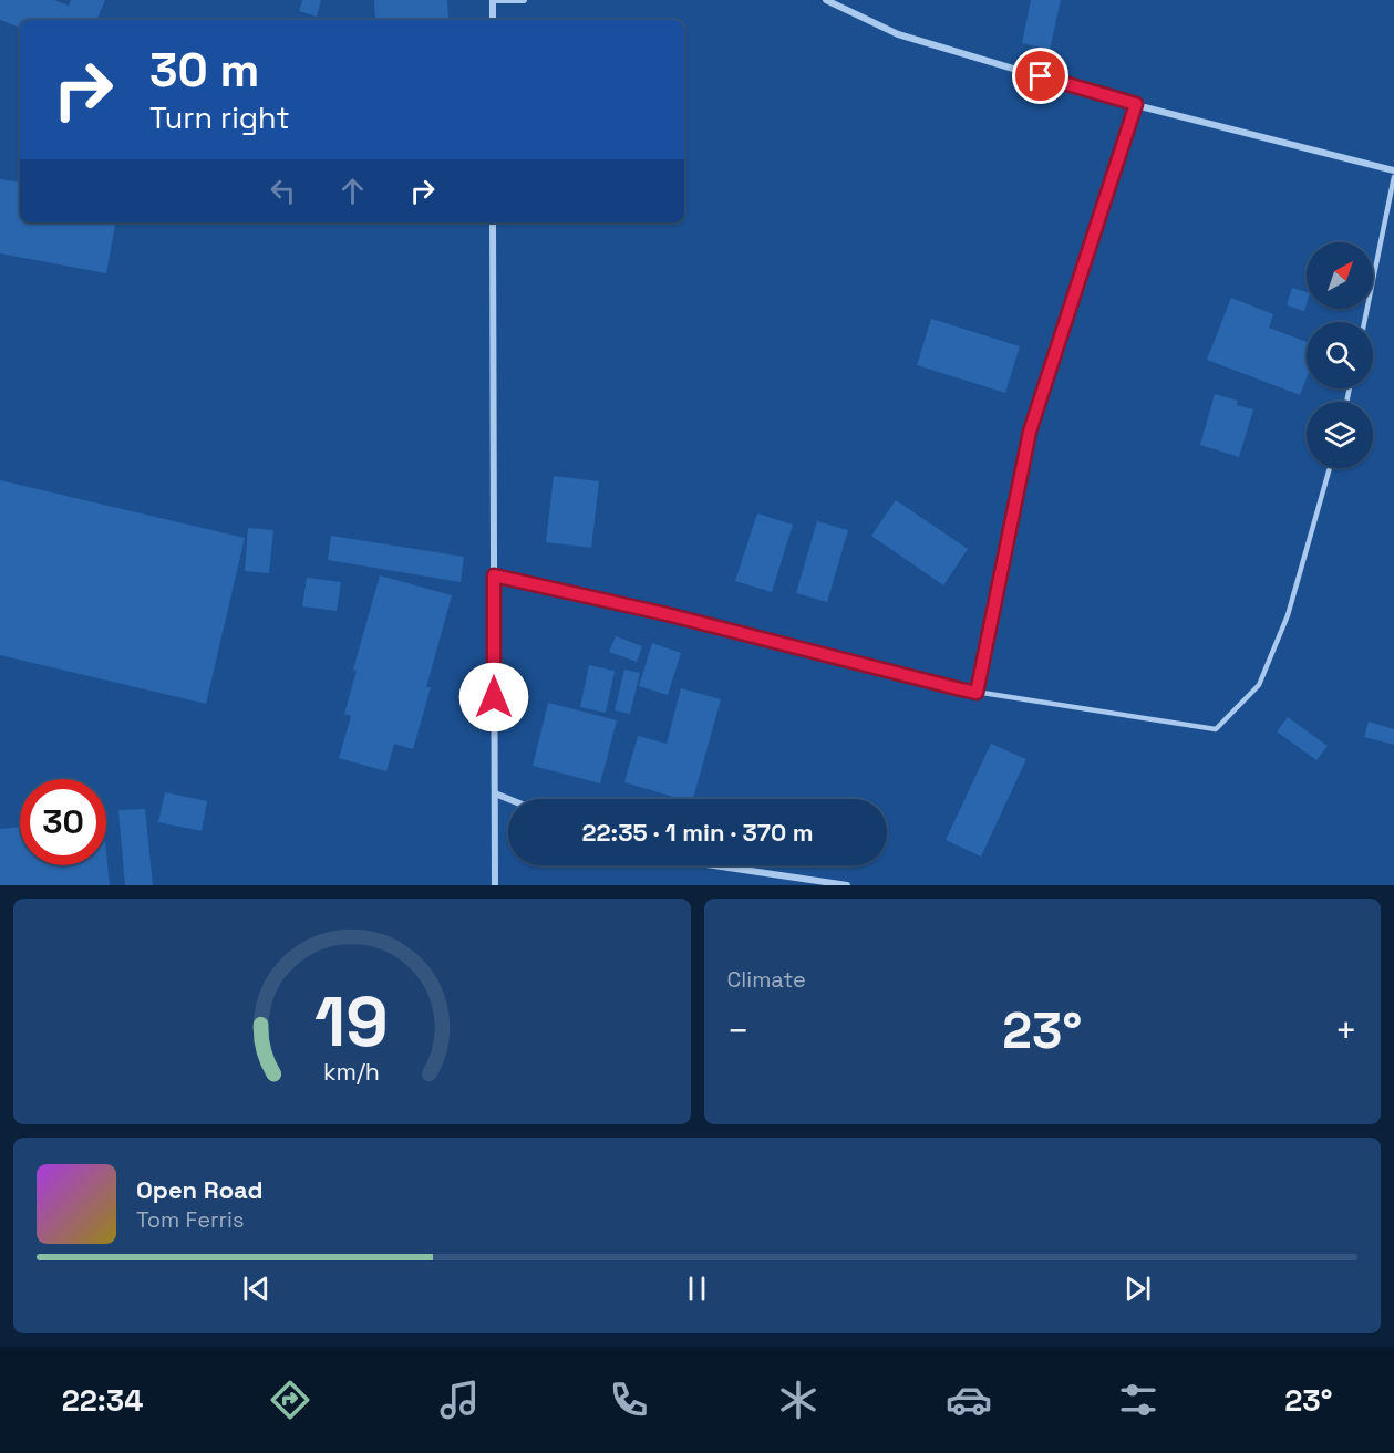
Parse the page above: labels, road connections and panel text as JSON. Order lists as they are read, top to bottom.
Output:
{
  "north": "top right",
  "page": {
    "turn": ["30 m", "Turn right"],
    "limit": "30",
    "trip": "22:35 · 1 min · 370 m",
    "tile": "Climate",
    "heat": ["−", "23°", "+"],
    "song": ["Open Road", "Tom Ferris"],
    "tabs": ["22:34", "23°"],
    "gauge": ["19", "km/h"]
  }
}
